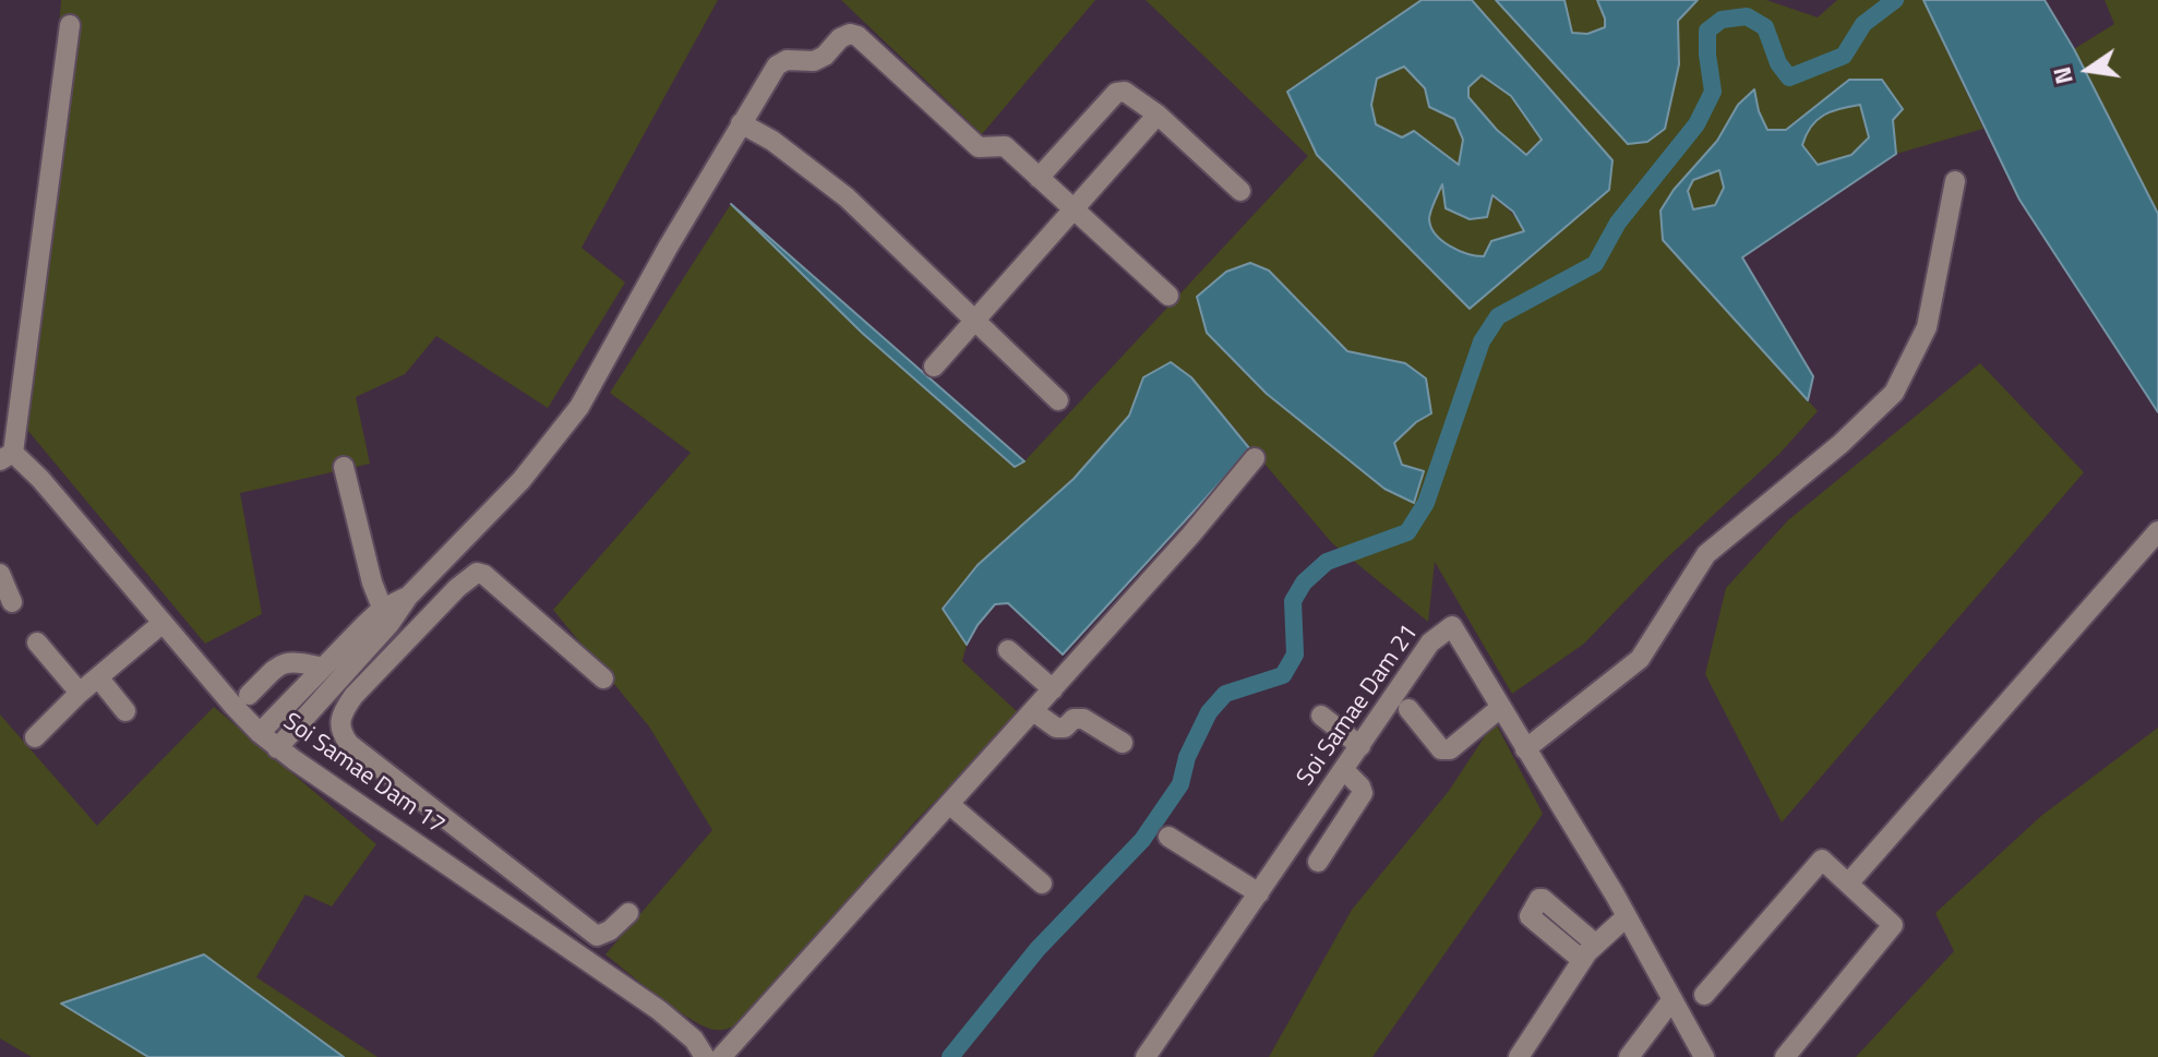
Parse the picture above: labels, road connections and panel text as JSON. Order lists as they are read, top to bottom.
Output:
{
  "streets": {
    "street": ["Soi Samae Dam 21", "Soi Samae Dam 17"]
  },
  "north": "left"
}
